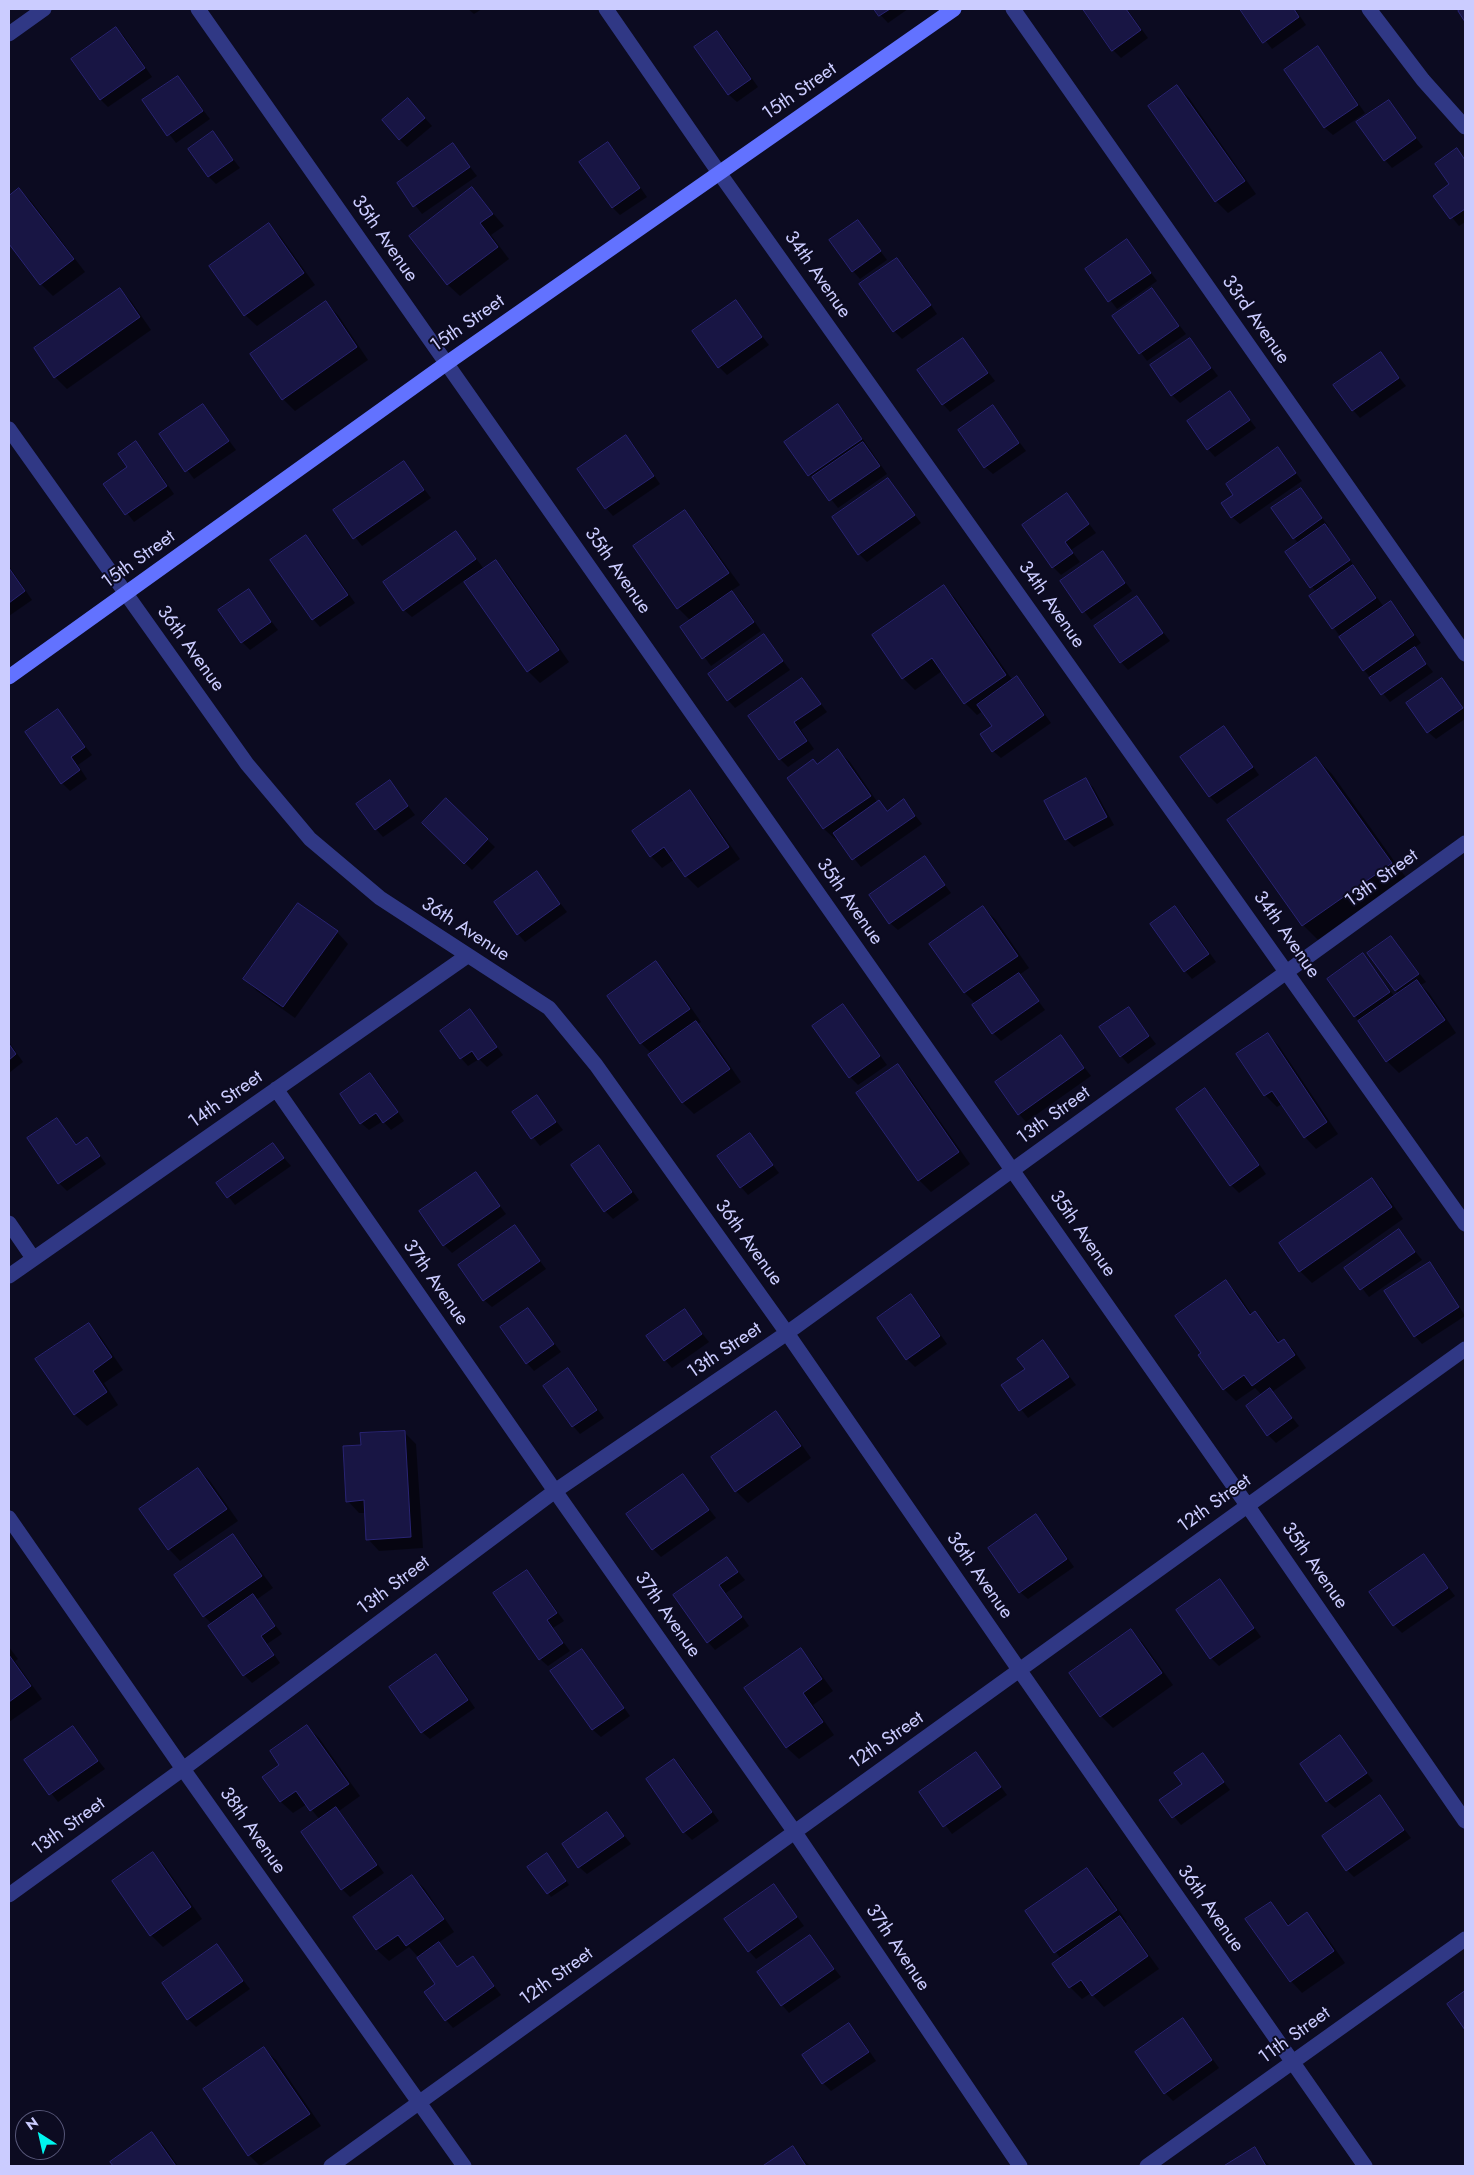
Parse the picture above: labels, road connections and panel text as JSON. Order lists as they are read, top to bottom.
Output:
{
  "streets": {
    "street": [
      "15th Street",
      "35th Avenue",
      "34th Avenue",
      "33rd Avenue",
      "36th Avenue",
      "13th Street",
      "14th Street",
      "37th Avenue",
      "12th Street",
      "38th Avenue",
      "11th Street"
    ]
  },
  "crossings": [
    ["15th Street", "35th Avenue"],
    ["15th Street", "34th Avenue"],
    ["15th Street", "36th Avenue"],
    ["35th Avenue", "13th Street"],
    ["35th Avenue", "12th Street"],
    ["34th Avenue", "13th Street"],
    ["36th Avenue", "13th Street"],
    ["36th Avenue", "14th Street"],
    ["36th Avenue", "12th Street"],
    ["36th Avenue", "11th Street"],
    ["13th Street", "37th Avenue"],
    ["13th Street", "38th Avenue"],
    ["14th Street", "37th Avenue"],
    ["37th Avenue", "12th Street"],
    ["12th Street", "38th Avenue"]
  ],
  "north": "top left"
}
